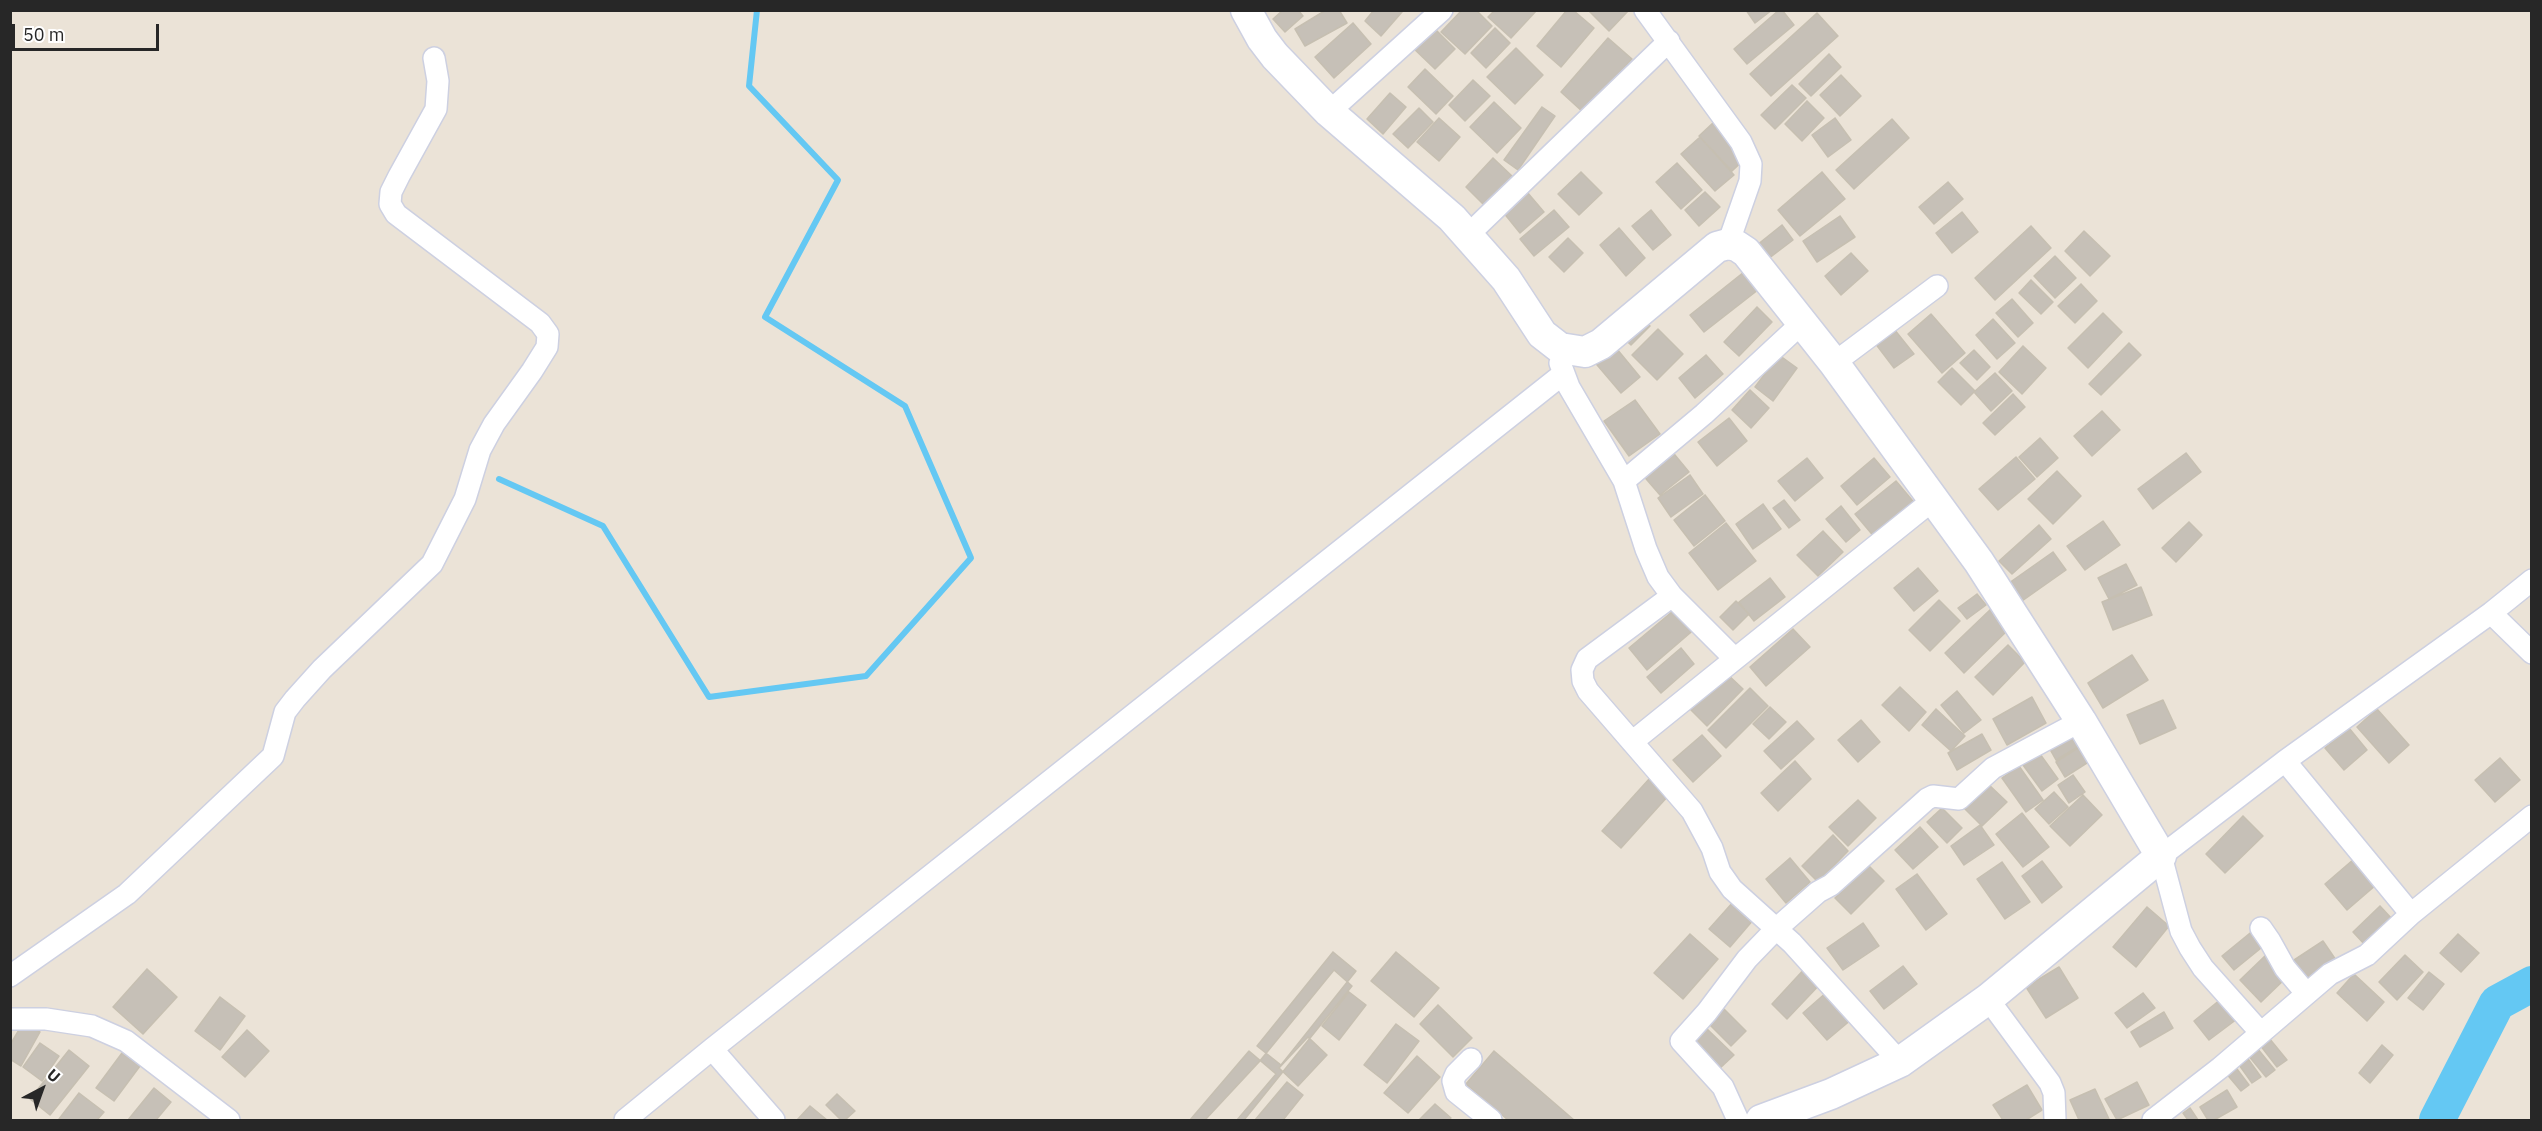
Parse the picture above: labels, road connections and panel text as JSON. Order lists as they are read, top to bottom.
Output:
{
  "scale_bar": "50 m",
  "north": "top right"
}
